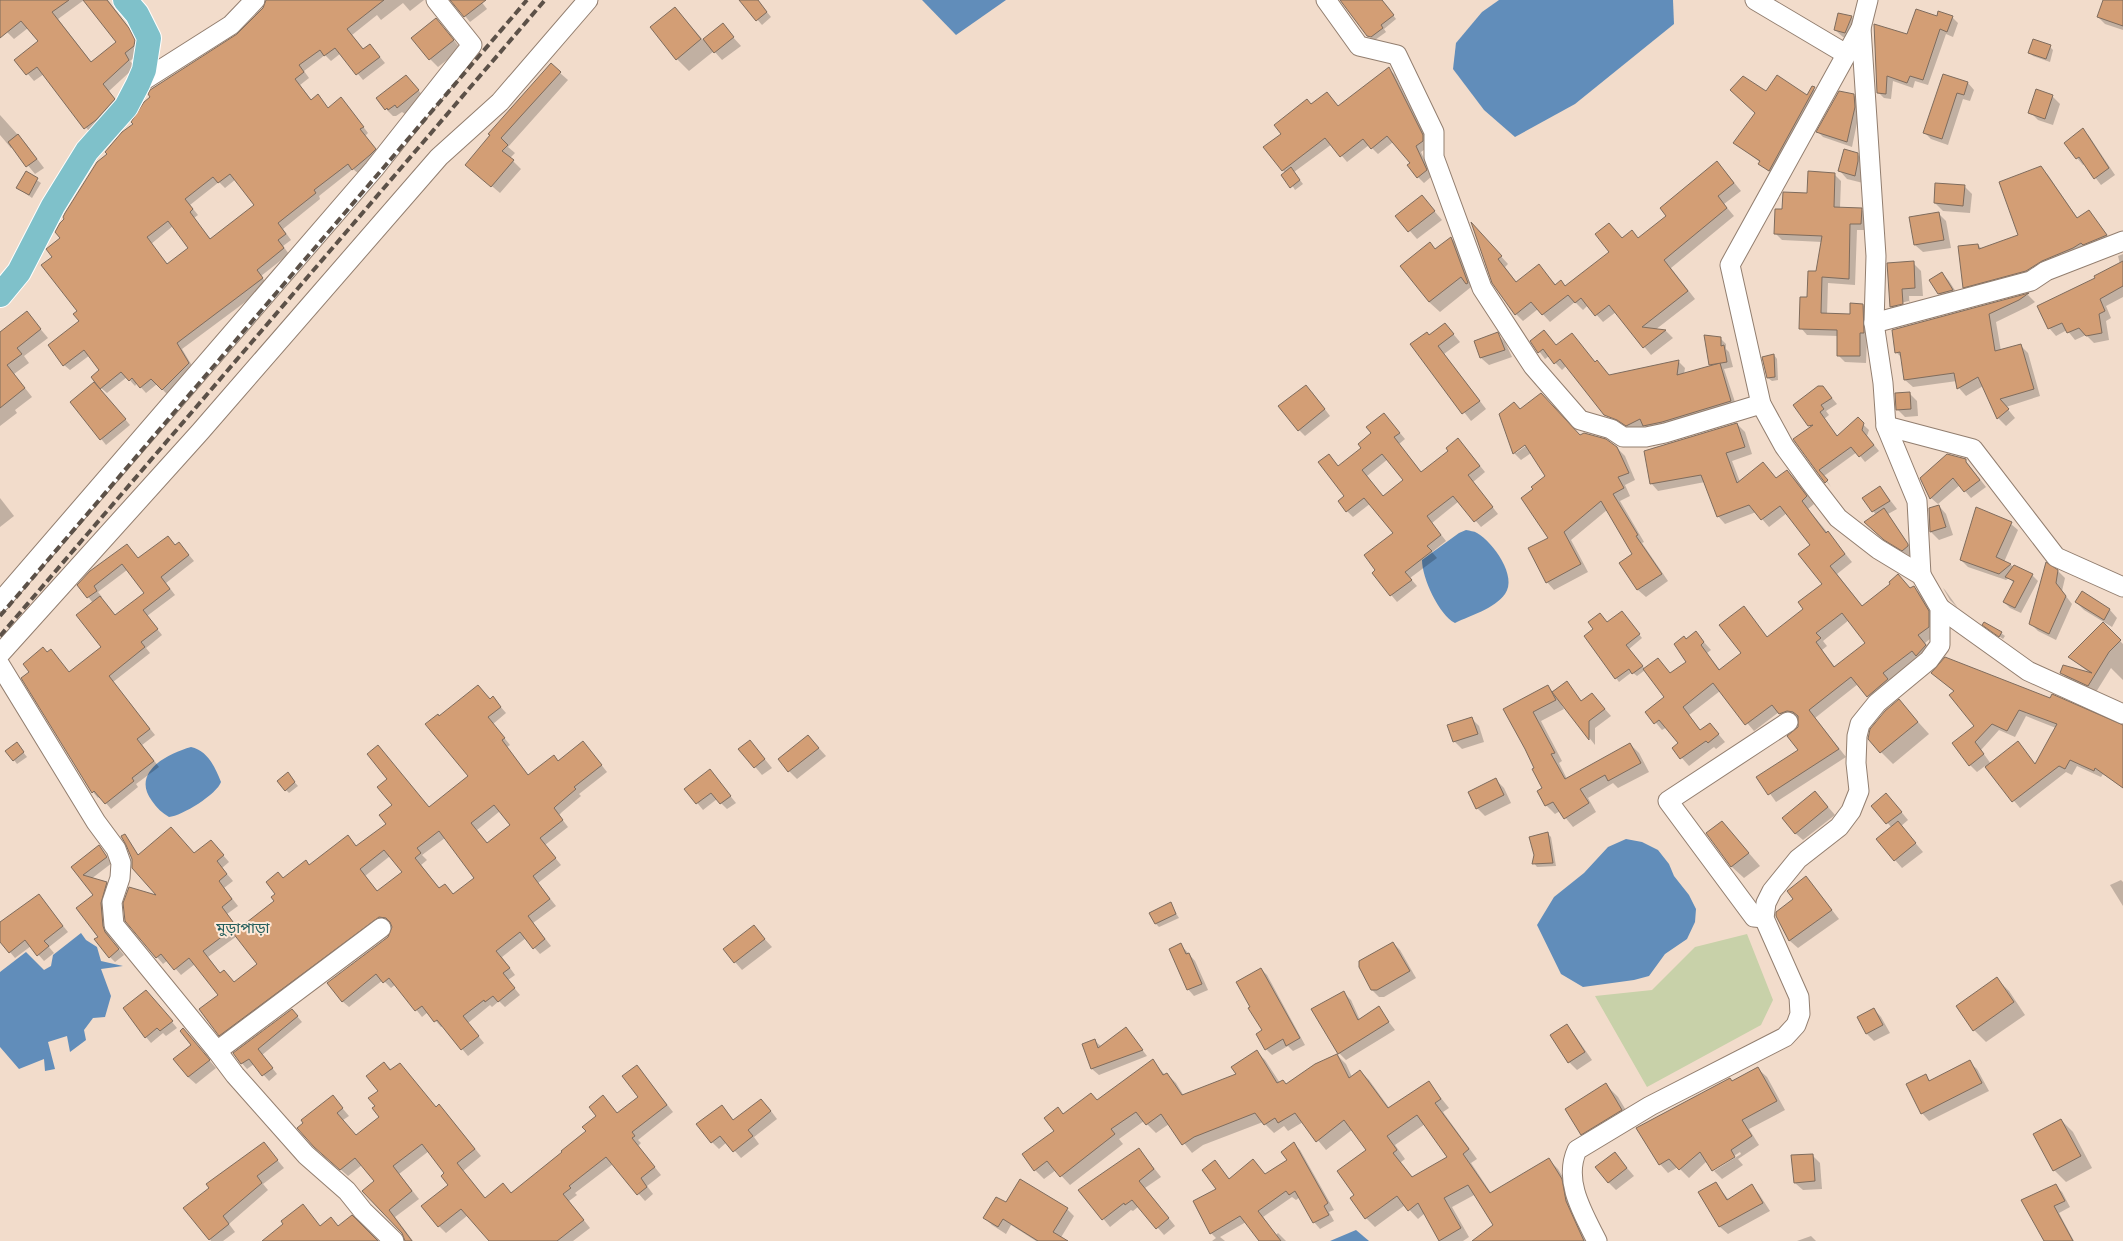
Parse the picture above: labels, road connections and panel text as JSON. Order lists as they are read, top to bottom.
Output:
{
  "districts": ["মুড়াপাড়া"]
}
